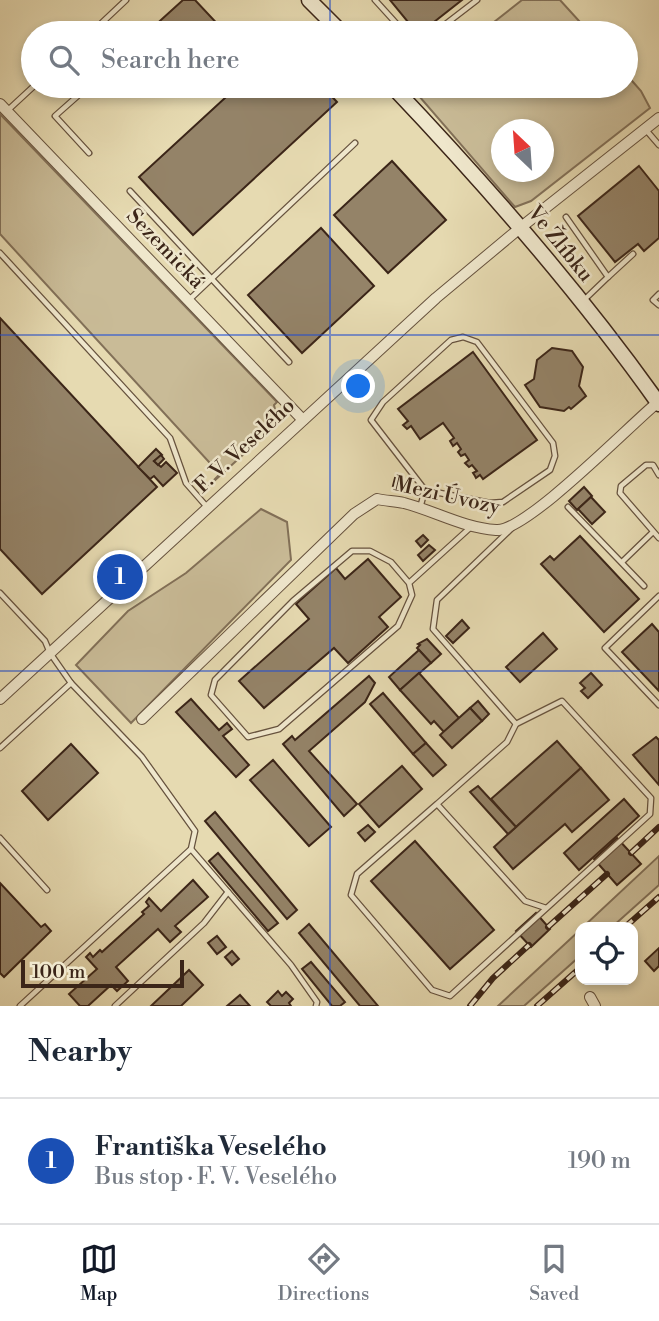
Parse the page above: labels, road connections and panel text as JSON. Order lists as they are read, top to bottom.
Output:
{
  "streets": {
    "street": [
      "Ve Žlíbku",
      "Sezemická",
      "F. V. Veselého",
      "Mezi Úvozy"
    ]
  },
  "crossings": [
    ["Ve Žlíbku", "F. V. Veselého"],
    ["Ve Žlíbku", "Mezi Úvozy"],
    ["Sezemická", "F. V. Veselého"]
  ],
  "scale_bar": "100 m",
  "north": "top left",
  "page": {
    "search": "Search here",
    "pins": "1",
    "scale": "100 m",
    "heading": "Nearby",
    "list": [
      {
        "mark": "1",
        "name": "Františka Veselého",
        "note": "Bus stop · F. V. Veselého",
        "value": "190 m"
      }
    ],
    "nav": ["Map", "Directions", "Saved"]
  }
}
